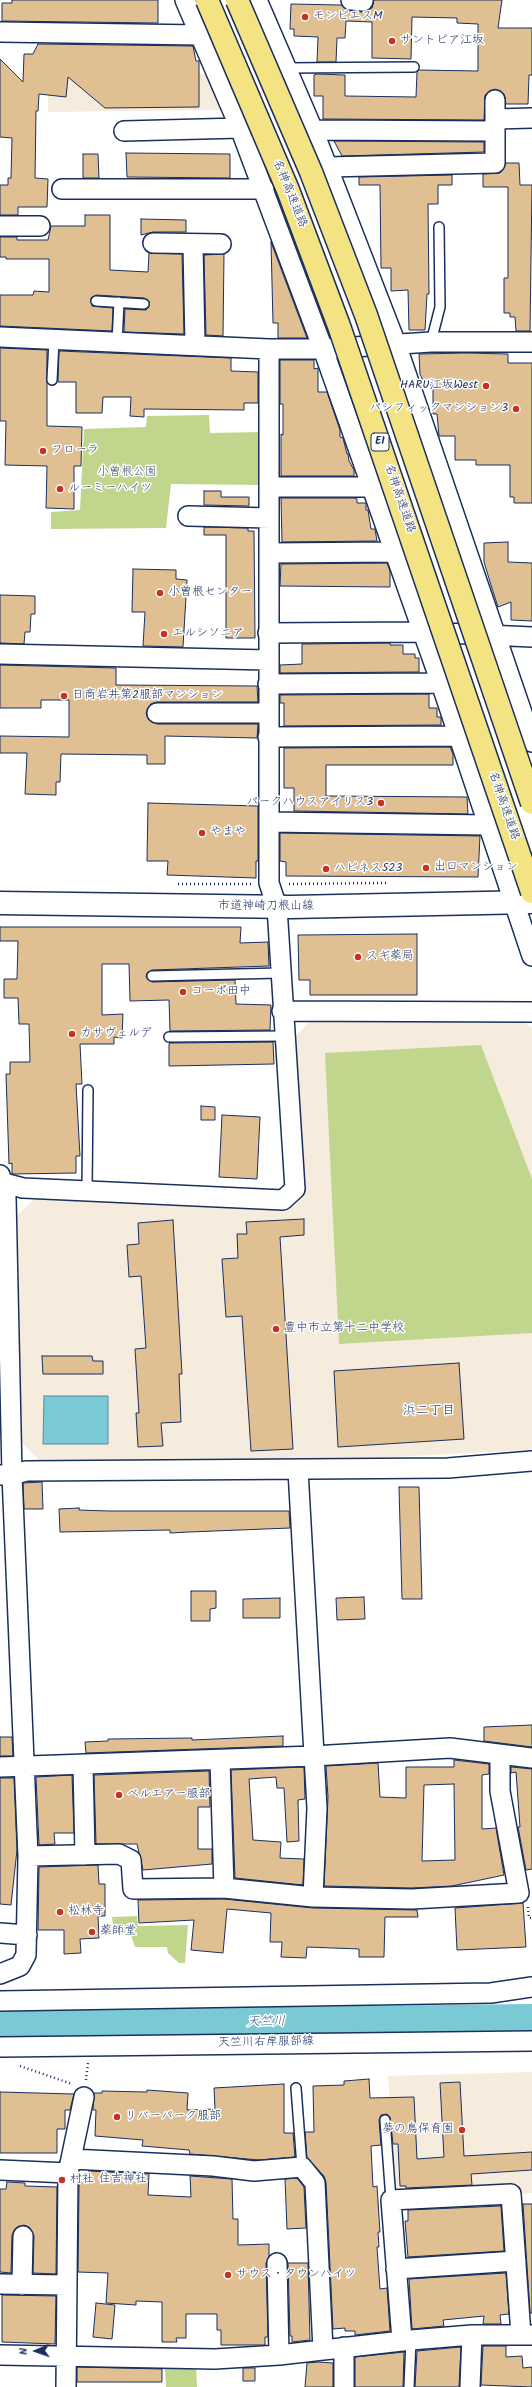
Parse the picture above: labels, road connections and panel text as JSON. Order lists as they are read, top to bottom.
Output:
{
  "streets": {
    "highway": ["名神高速道路", "E1"],
    "street": ["市道神崎刀根山線", "天竺川右岸服部線"]
  },
  "districts": ["浜二丁目"],
  "water": ["天竺川"],
  "parks": ["小曽根公園"],
  "places": [
    "モンピエスM",
    "サントピア江坂",
    "HARU江坂West",
    "パシフィックマンション3",
    "フローラ",
    "ルーミーハイツ",
    "小曽根センター",
    "エルシソニア",
    "日商岩井第2服部マンション",
    "パークハウスアイリス3",
    "やまや",
    "出口マンション",
    "ハピネス523",
    "スギ薬局",
    "コーポ田中",
    "カサヴェルデ",
    "豊中市立第十二中学校",
    "ベルエアー服部",
    "松林寺",
    "薬師堂",
    "リバーパーク服部",
    "夢の鳥保育園",
    "村社 住吉神社",
    "サウス・タウンハイツ"
  ],
  "north": "left"
}
